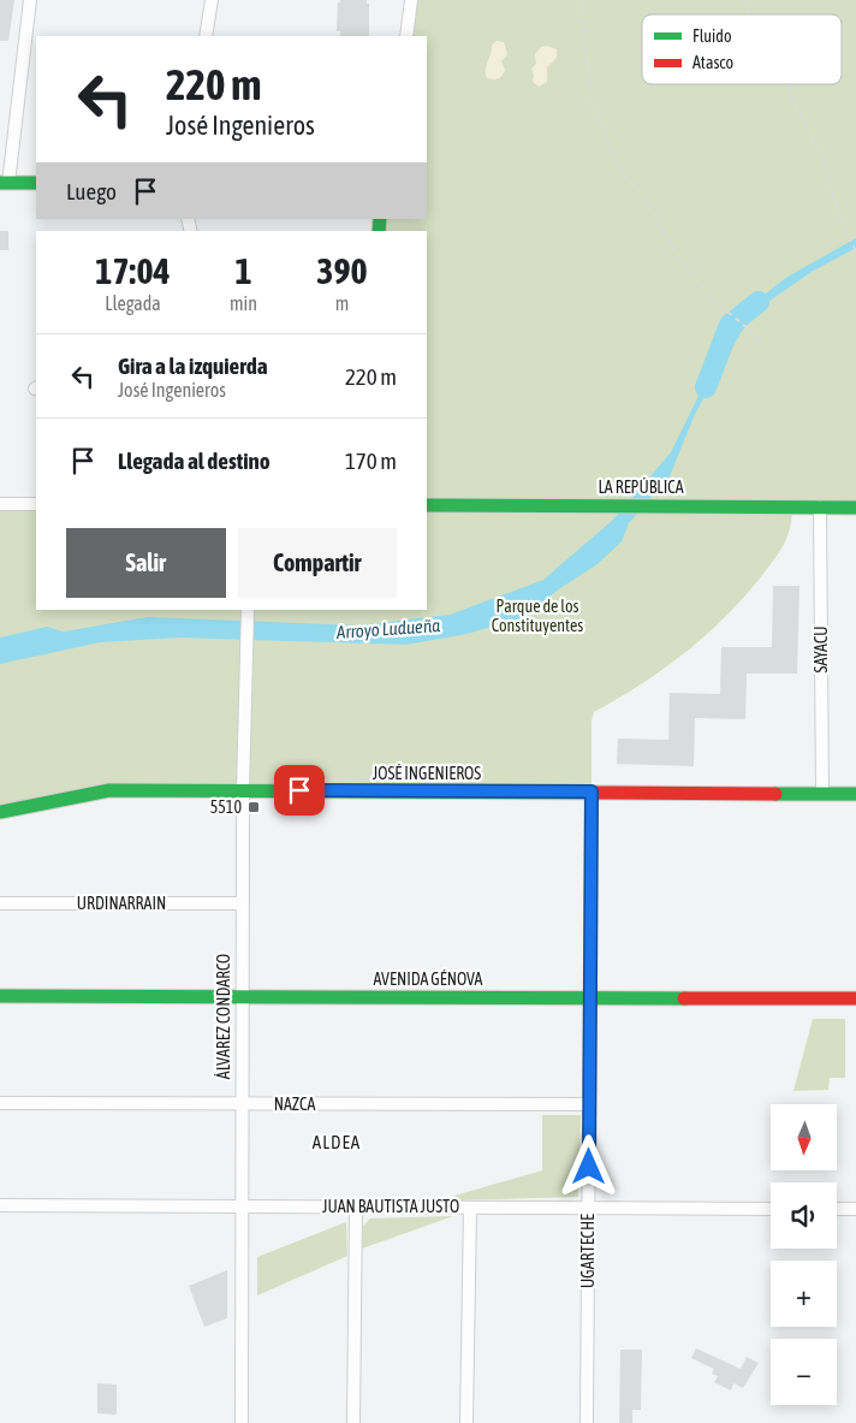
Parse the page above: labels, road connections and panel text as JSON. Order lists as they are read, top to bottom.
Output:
{
  "streets": {
    "street": [
      "LA REPÚBLICA",
      "SAYACU",
      "JOSÉ INGENIEROS",
      "URDINARRAIN",
      "AVENIDA GÉNOVA",
      "ÁLVAREZ CONDARCO",
      "NAZCA",
      "JUAN BAUTISTA JUSTO",
      "UGARTECHE"
    ]
  },
  "crossings": [
    ["LA REPÚBLICA", "SAYACU"],
    ["SAYACU", "JOSÉ INGENIEROS"],
    ["JOSÉ INGENIEROS", "ÁLVAREZ CONDARCO"],
    ["JOSÉ INGENIEROS", "UGARTECHE"],
    ["URDINARRAIN", "ÁLVAREZ CONDARCO"],
    ["AVENIDA GÉNOVA", "ÁLVAREZ CONDARCO"],
    ["AVENIDA GÉNOVA", "UGARTECHE"],
    ["ÁLVAREZ CONDARCO", "NAZCA"],
    ["ÁLVAREZ CONDARCO", "JUAN BAUTISTA JUSTO"],
    ["NAZCA", "UGARTECHE"],
    ["JUAN BAUTISTA JUSTO", "UGARTECHE"]
  ],
  "districts": ["ALDEA"],
  "water": ["Arroyo Ludueña"],
  "parks": ["Parque de los Constituyentes"],
  "places": {
    "transit": ["5510"]
  },
  "legend": ["Fluido", "Atasco"],
  "north": "bottom",
  "page": {
    "turn": ["220 m", "José Ingenieros"],
    "then": "Luego",
    "eta": [
      "17:04",
      "Llegada",
      "1",
      "min",
      "390",
      "m"
    ],
    "list": [
      {
        "name": "Gira a la izquierda",
        "note": "José Ingenieros",
        "value": "220 m"
      },
      {
        "name": "Llegada al destino",
        "value": "170 m"
      }
    ],
    "buttons": ["Salir", "Compartir"],
    "map_buttons": ["+", "−"]
  }
}
